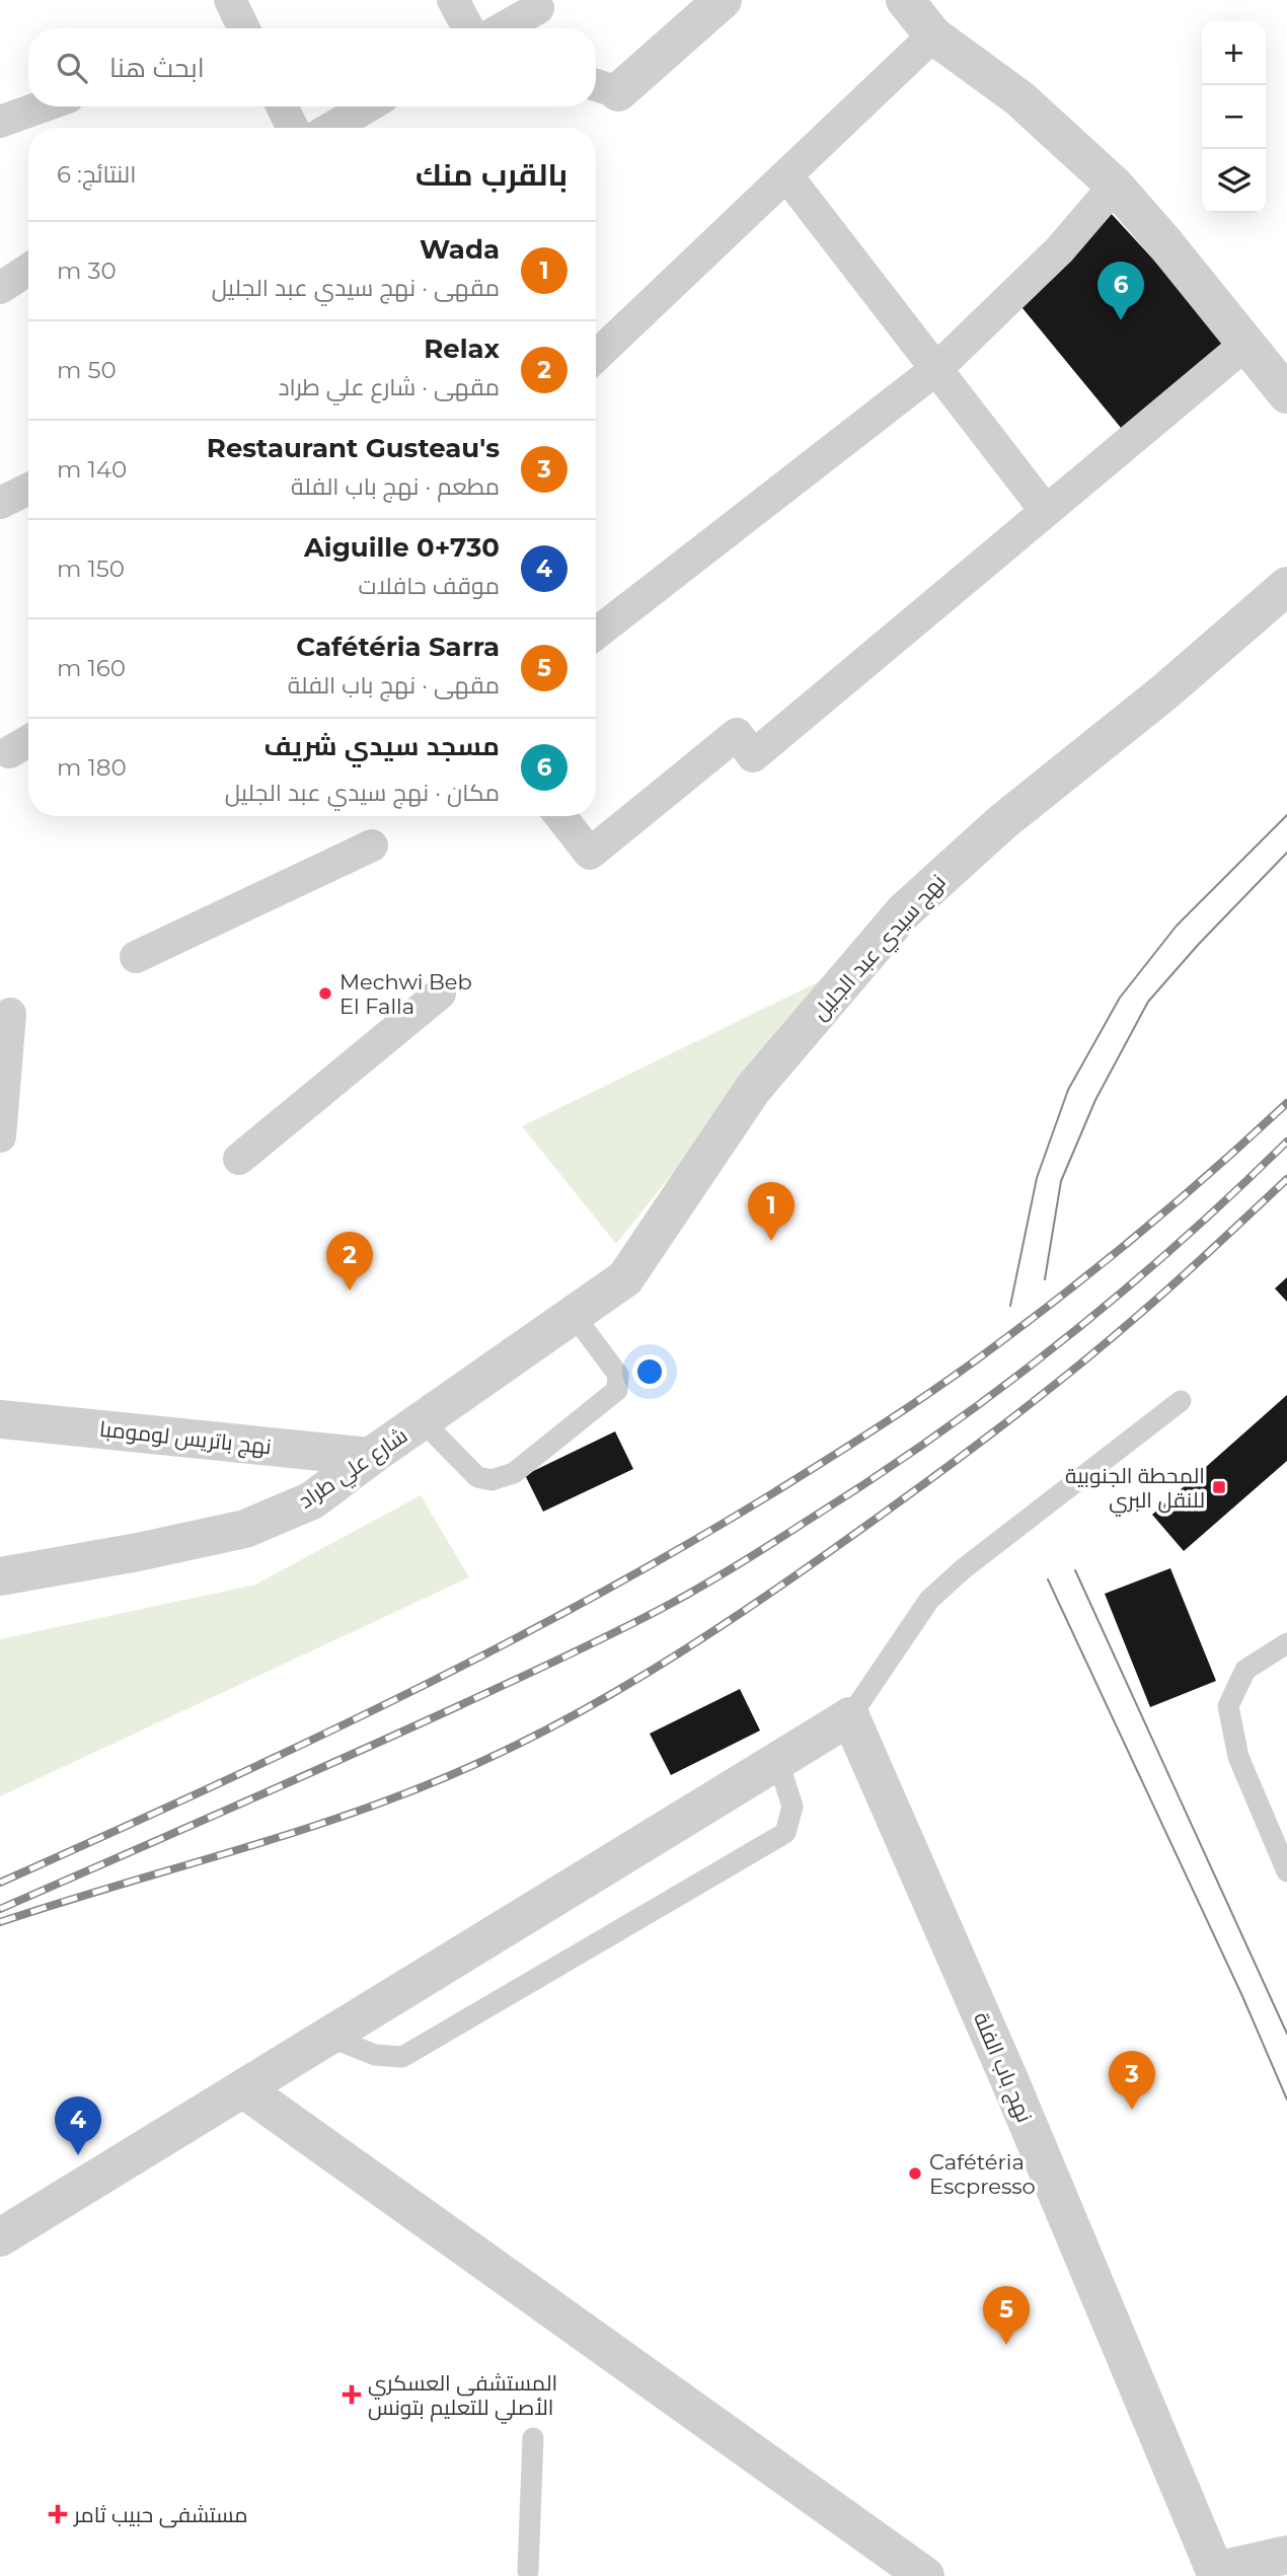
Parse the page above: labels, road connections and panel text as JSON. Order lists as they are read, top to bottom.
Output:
{
  "streets": {
    "street": [
      "نهج سيدي عبد الجليل",
      "نهج باتريس لومومبا",
      "شارع علي طراد",
      "نهج باب الفلة"
    ]
  },
  "crossings": [
    ["نهج سيدي عبد الجليل", "شارع علي طراد"],
    ["نهج باتريس لومومبا", "شارع علي طراد"]
  ],
  "places": {
    "other": ["Mechwi Beb El Falla", "Cafétéria Escpresso"],
    "transit": ["المحطة الجنوبية للنقل البري"],
    "health": ["المستشفى العسكري الأصلي للتعليم بتونس", "مستشفى حبيب ثامر"]
  },
  "page": {
    "map_buttons": ["+", "−"],
    "search": "ابحث هنا",
    "heading": ["بالقرب منك", "النتائج: 6"],
    "list": [
      {
        "mark": "1",
        "name": "Wada",
        "note": "مقهى · نهج سيدي عبد الجليل",
        "value": "30 m"
      },
      {
        "mark": "2",
        "name": "Relax",
        "note": "مقهى · شارع علي طراد",
        "value": "50 m"
      },
      {
        "mark": "3",
        "name": "Restaurant Gusteau's",
        "note": "مطعم · نهج باب الفلة",
        "value": "140 m"
      },
      {
        "mark": "4",
        "name": "Aiguille 0+730",
        "note": "موقف حافلات",
        "value": "150 m"
      },
      {
        "mark": "5",
        "name": "Cafétéria Sarra",
        "note": "مقهى · نهج باب الفلة",
        "value": "160 m"
      },
      {
        "mark": "6",
        "name": "مسجد سيدي شريف",
        "note": "مكان · نهج سيدي عبد الجليل",
        "value": "180 m"
      }
    ],
    "pins": [
      "6",
      "1",
      "2",
      "3",
      "4",
      "5"
    ]
  }
}
